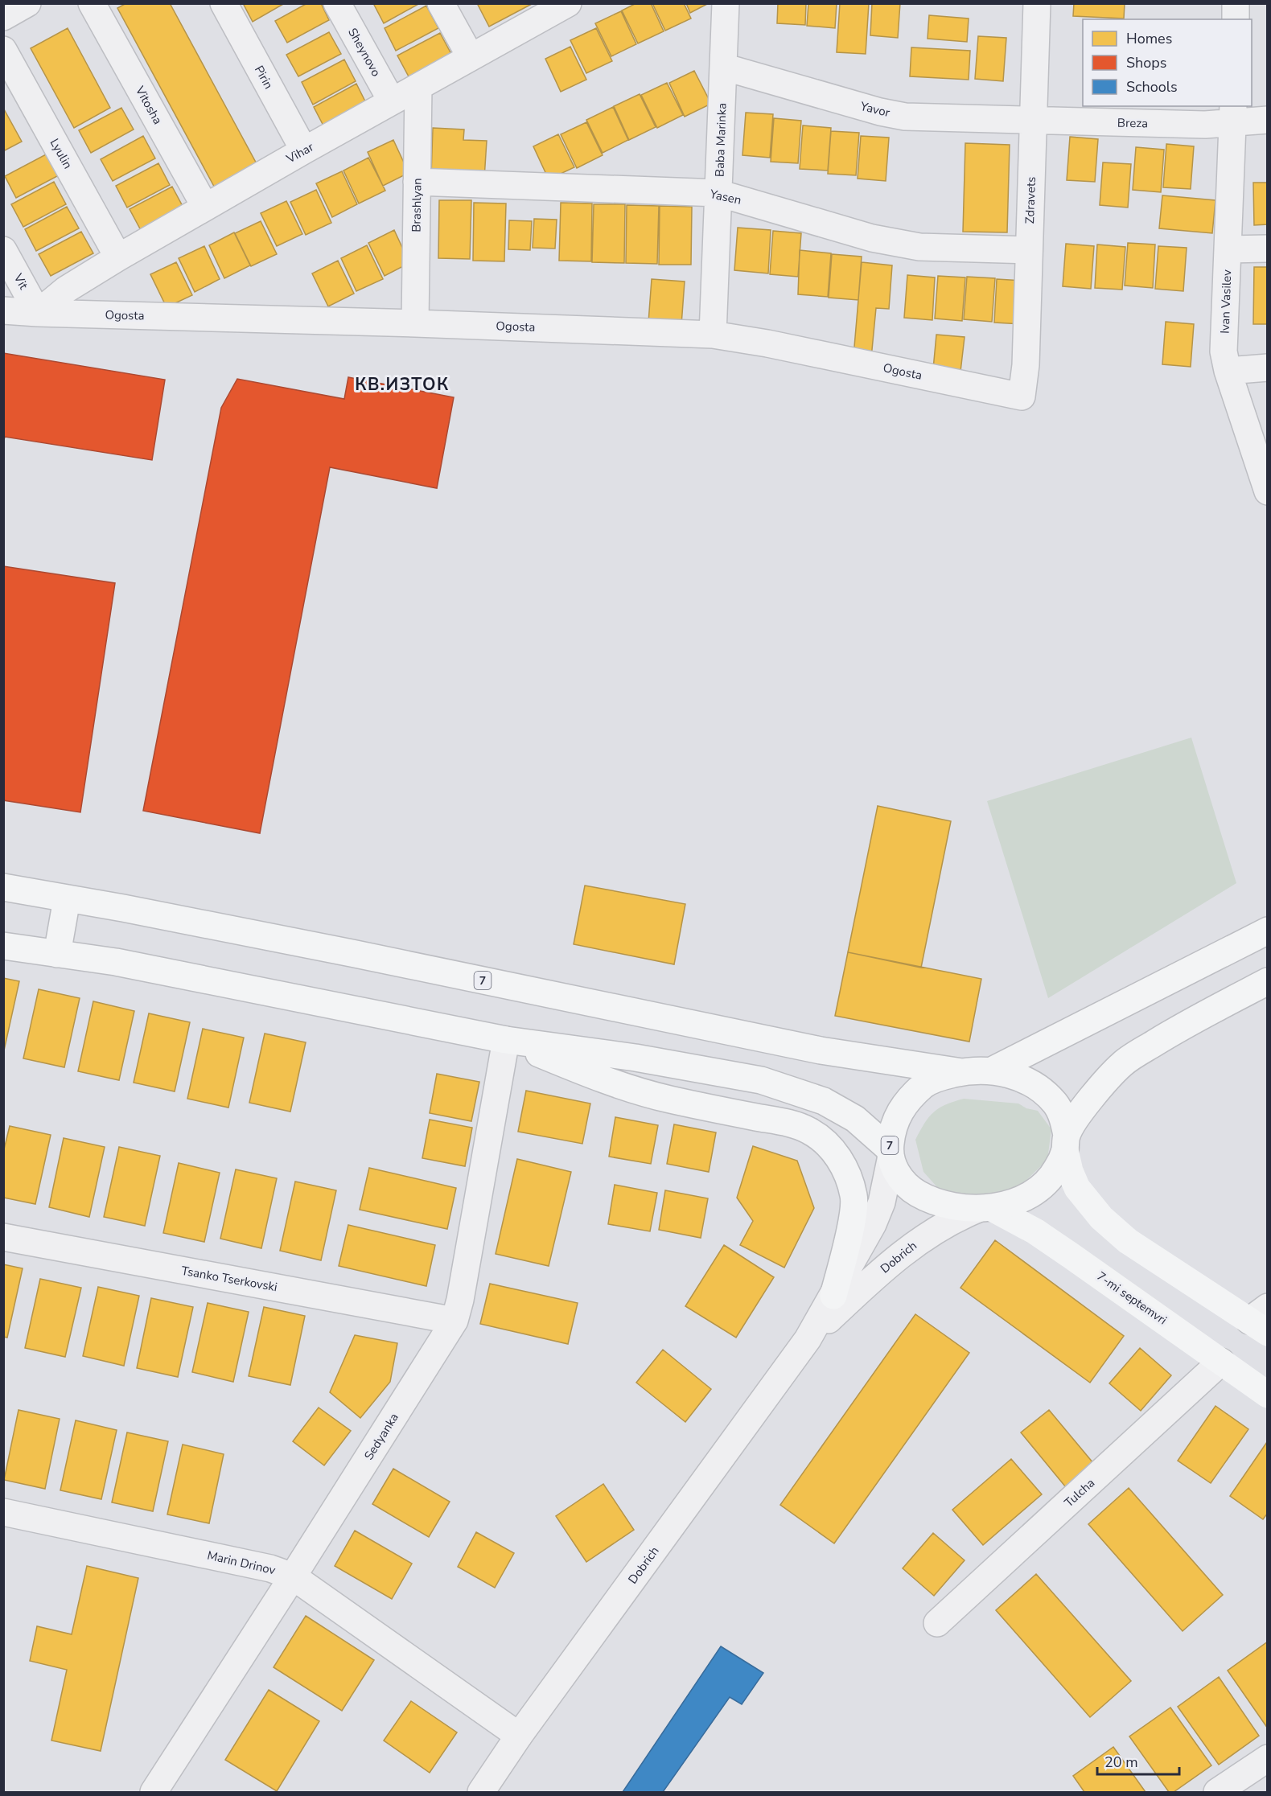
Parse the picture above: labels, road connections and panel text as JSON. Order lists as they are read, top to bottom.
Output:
{
  "streets": {
    "main road": ["7", "7-mi septemvri"],
    "street": [
      "Sheynovo",
      "Pirin",
      "Vitosha",
      "Yavor",
      "Breza",
      "Baba Marinka",
      "Vihar",
      "Lyulin",
      "Yasen",
      "Zdravets",
      "Brashlyan",
      "Vit",
      "Ivan Vasilev",
      "Ogosta",
      "Dobrich",
      "Tsanko Tserkovski",
      "Sedyanka",
      "Tulcha",
      "Marin Drinov"
    ]
  },
  "crossings": [
    ["Sheynovo", "Vihar"],
    ["Pirin", "Vihar"],
    ["Vitosha", "Vihar"],
    ["Yavor", "Breza"],
    ["Yavor", "Baba Marinka"],
    ["Yavor", "Zdravets"],
    ["Breza", "Zdravets"],
    ["Breza", "Ivan Vasilev"],
    ["Baba Marinka", "Yasen"],
    ["Baba Marinka", "Ogosta"],
    ["Vihar", "Lyulin"],
    ["Vihar", "Brashlyan"],
    ["Vihar", "Vit"],
    ["Vihar", "Ogosta"],
    ["Yasen", "Zdravets"],
    ["Yasen", "Brashlyan"],
    ["Zdravets", "Ogosta"],
    ["Brashlyan", "Ogosta"],
    ["Vit", "Ogosta"],
    ["7", "Dobrich"],
    ["7", "7-mi septemvri"],
    ["7", "Sedyanka"],
    ["Dobrich", "7-mi septemvri"],
    ["Dobrich", "Marin Drinov"],
    ["Tsanko Tserkovski", "Sedyanka"],
    ["7-mi septemvri", "Tulcha"],
    ["Sedyanka", "Marin Drinov"]
  ],
  "districts": ["КВ.ИЗТОК"],
  "legend": ["Homes", "Shops", "Schools"],
  "scale_bar": "20 m"
}
